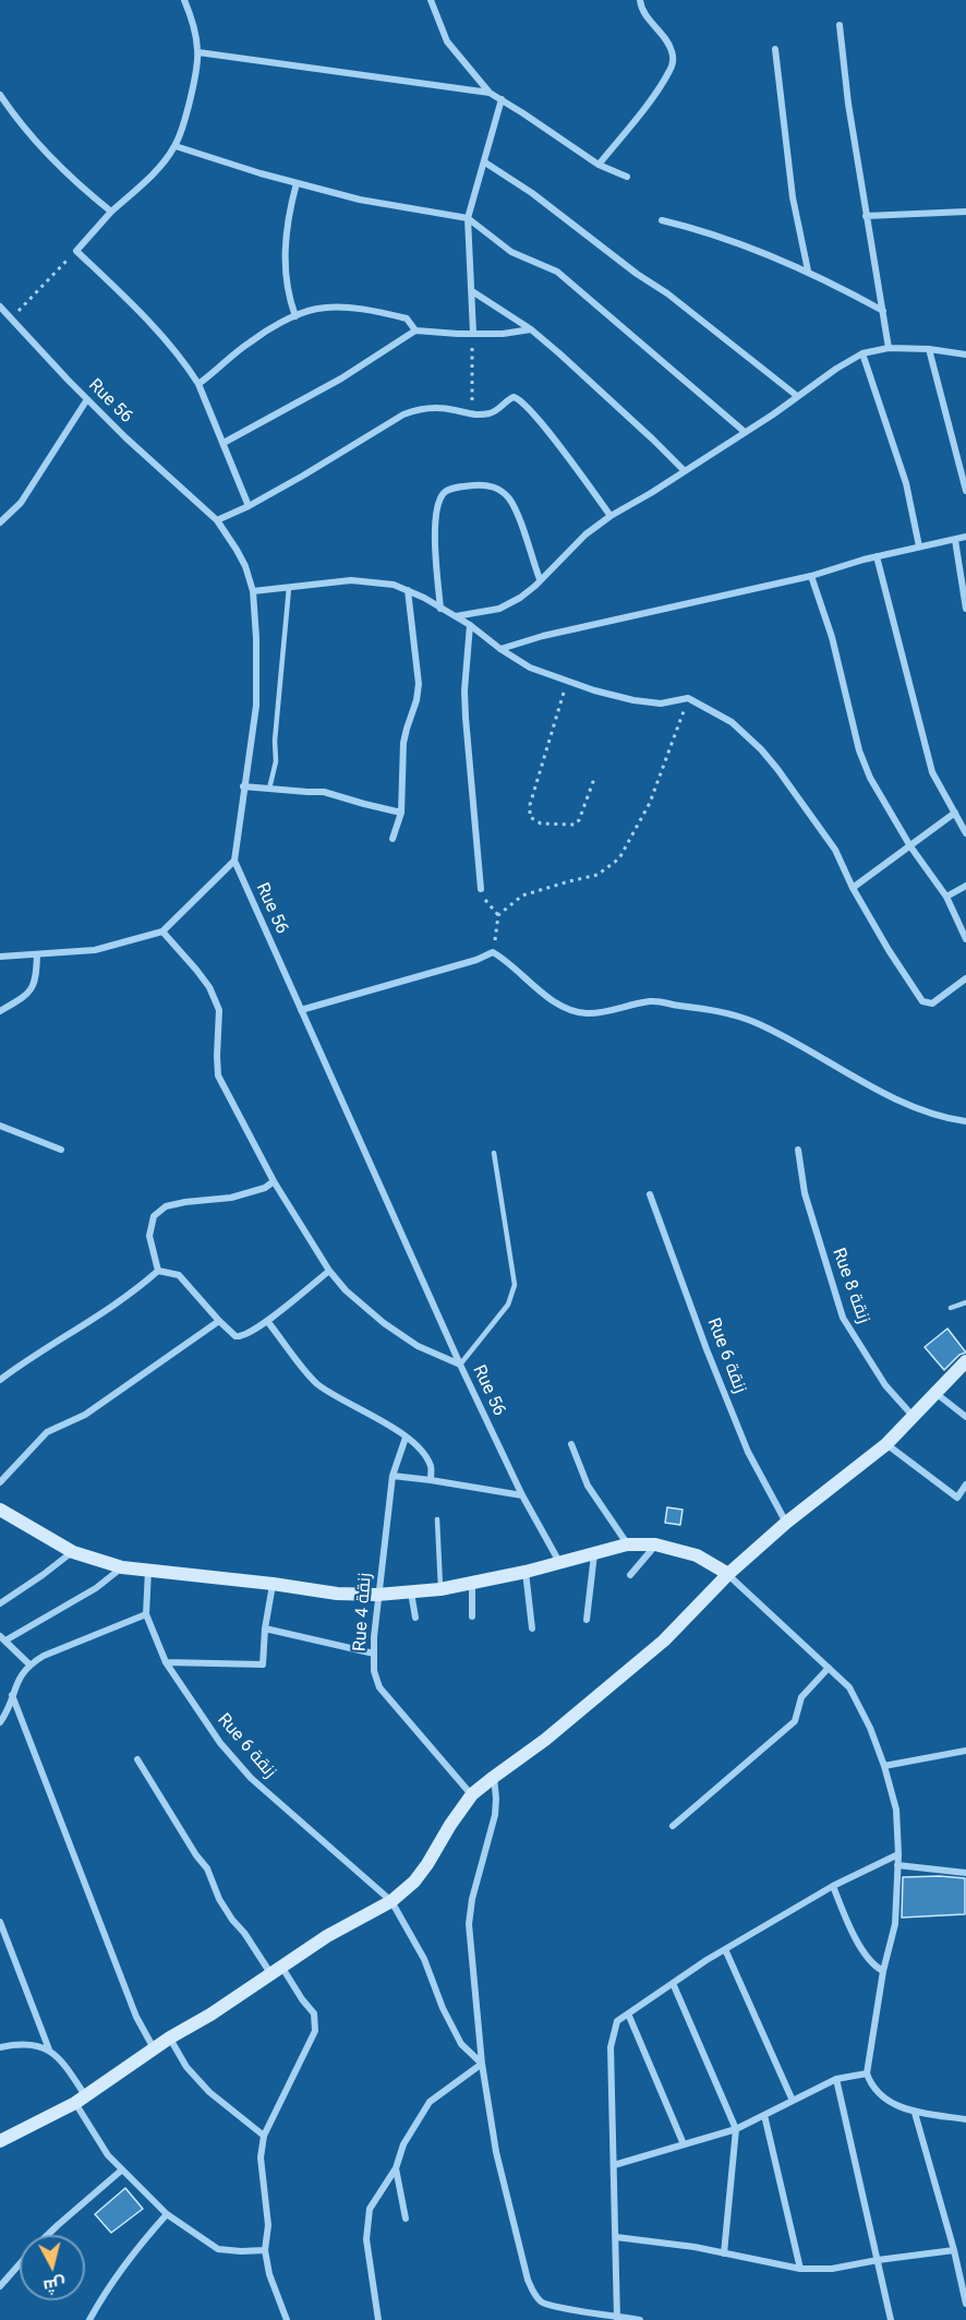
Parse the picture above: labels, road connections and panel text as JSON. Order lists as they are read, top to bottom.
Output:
{
  "streets": {
    "street": [
      "Rue 56",
      "Rue 8 زنقة",
      "Rue 6 زنقة",
      "Rue 4 زنقة"
    ]
  },
  "north": "bottom"
}
